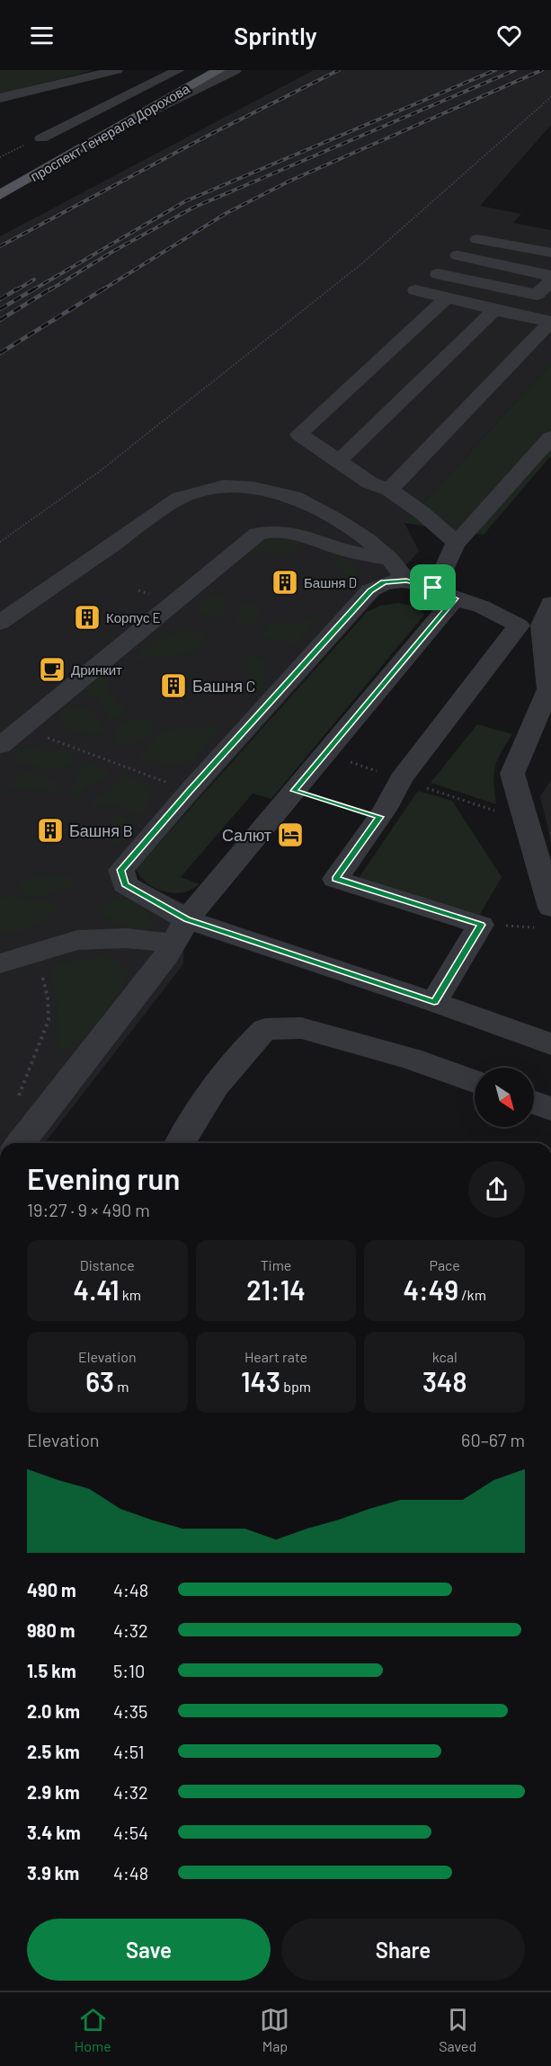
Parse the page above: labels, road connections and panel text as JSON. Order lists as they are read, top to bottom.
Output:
{
  "streets": {
    "main road": ["проспект Генерала Дорохова"]
  },
  "places": {
    "building": [
      "Башня D",
      "Корпус E",
      "Башня C",
      "Башня B"
    ],
    "cafe": ["Дринкит"],
    "hotel": ["Салют"]
  },
  "north": "bottom right",
  "page": {
    "header": "Sprintly",
    "heading": ["Evening run", "19:27 · 9 × 490 m"],
    "stats": [
      ["Distance", "4.41 km"],
      ["Time", "21:14"],
      ["Pace", "4:49 /km"],
      ["Elevation", "63 m"],
      ["Heart rate", "143 bpm"],
      ["kcal", "348"]
    ],
    "chart": ["Elevation", "60–67 m"],
    "list": [
      {
        "name": "490 m",
        "note": "4:48"
      },
      {
        "name": "980 m",
        "note": "4:32"
      },
      {
        "name": "1.5 km",
        "note": "5:10"
      },
      {
        "name": "2.0 km",
        "note": "4:35"
      },
      {
        "name": "2.5 km",
        "note": "4:51"
      },
      {
        "name": "2.9 km",
        "note": "4:32"
      },
      {
        "name": "3.4 km",
        "note": "4:54"
      },
      {
        "name": "3.9 km",
        "note": "4:48"
      }
    ],
    "buttons": ["Save", "Share"],
    "tabs": ["Home", "Map", "Saved"]
  }
}
